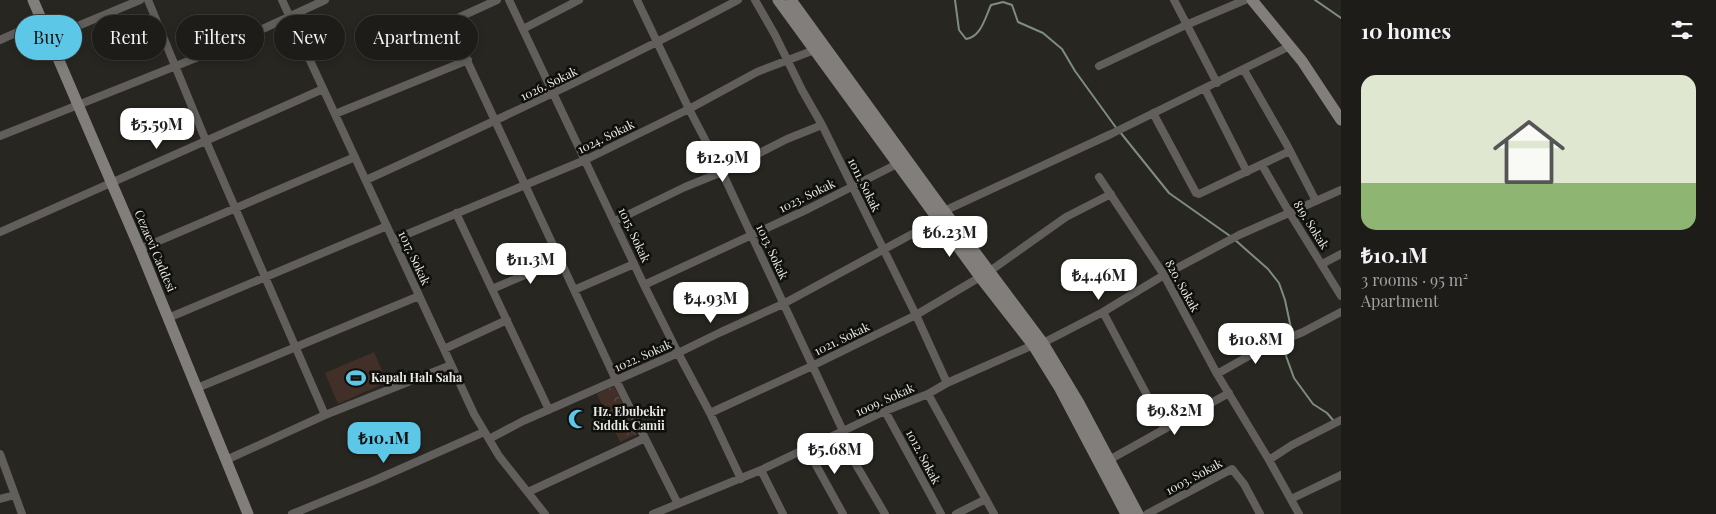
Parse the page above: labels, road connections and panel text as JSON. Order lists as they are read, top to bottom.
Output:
{
  "streets": {
    "street": [
      "1026. Sokak",
      "1024. Sokak",
      "1011. Sokak",
      "1023. Sokak",
      "819. Sokak",
      "1015. Sokak",
      "Cezaevi Caddesi",
      "1013. Sokak",
      "1017. Sokak",
      "820. Sokak",
      "1021. Sokak",
      "1022. Sokak",
      "1009. Sokak",
      "1012. Sokak",
      "1003. Sokak"
    ]
  },
  "crossings": [
    ["1026. Sokak", "1015. Sokak"],
    ["1026. Sokak", "1013. Sokak"],
    ["1026. Sokak", "1017. Sokak"],
    ["1024. Sokak", "1011. Sokak"],
    ["1024. Sokak", "1015. Sokak"],
    ["1024. Sokak", "1013. Sokak"],
    ["1024. Sokak", "1017. Sokak"],
    ["1011. Sokak", "1023. Sokak"],
    ["1011. Sokak", "1021. Sokak"],
    ["1011. Sokak", "1022. Sokak"],
    ["1011. Sokak", "1009. Sokak"],
    ["1023. Sokak", "1015. Sokak"],
    ["1023. Sokak", "1013. Sokak"],
    ["819. Sokak", "1009. Sokak"],
    ["1015. Sokak", "1021. Sokak"],
    ["1015. Sokak", "1022. Sokak"],
    ["1015. Sokak", "1009. Sokak"],
    ["1013. Sokak", "1021. Sokak"],
    ["1013. Sokak", "1022. Sokak"],
    ["1013. Sokak", "1009. Sokak"],
    ["1017. Sokak", "1022. Sokak"],
    ["820. Sokak", "1021. Sokak"],
    ["820. Sokak", "1009. Sokak"],
    ["1009. Sokak", "1012. Sokak"]
  ],
  "places": {
    "sports": ["Kapalı Halı Saha"],
    "mosque": ["Hz. Ebubekir Sıddık Camii"]
  },
  "page": {
    "heading": "10 homes",
    "chip": [
      "Buy",
      "Rent",
      "Filters",
      "New",
      "Apartment"
    ],
    "list": [
      {
        "name": "₺10.1M",
        "note": "3 rooms · 95 m² · Apartment"
      }
    ],
    "price": [
      "₺5.59M",
      "₺12.9M",
      "₺6.23M",
      "₺11.3M",
      "₺4.46M",
      "₺4.93M",
      "₺10.8M",
      "₺9.82M",
      "₺10.1M",
      "₺5.68M"
    ]
  }
}
